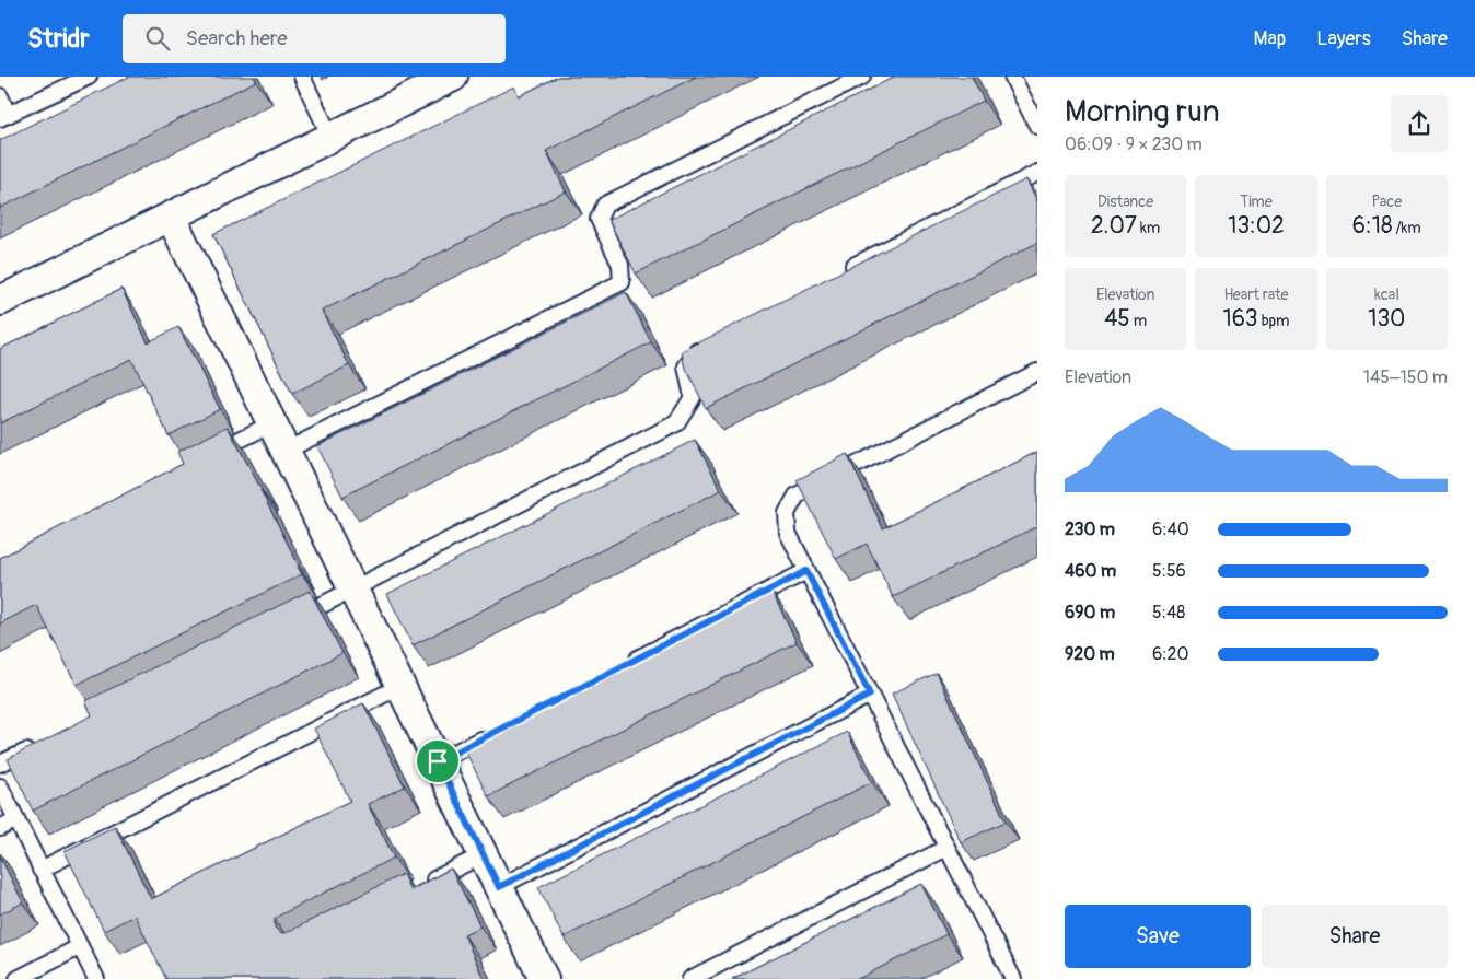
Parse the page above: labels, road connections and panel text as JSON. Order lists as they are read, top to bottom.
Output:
{
  "page": {
    "header": "Stridr",
    "search": "Search here",
    "nav": ["Map", "Layers", "Share"],
    "heading": ["Morning run", "06:09 · 9 × 230 m"],
    "stats": [
      ["Distance", "2.07 km"],
      ["Time", "13:02"],
      ["Pace", "6:18 /km"],
      ["Elevation", "45 m"],
      ["Heart rate", "163 bpm"],
      ["kcal", "130"]
    ],
    "chart": ["Elevation", "145–150 m"],
    "list": [
      {
        "name": "230 m",
        "note": "6:40"
      },
      {
        "name": "460 m",
        "note": "5:56"
      },
      {
        "name": "690 m",
        "note": "5:48"
      },
      {
        "name": "920 m",
        "note": "6:20"
      }
    ],
    "buttons": ["Save", "Share"]
  }
}
